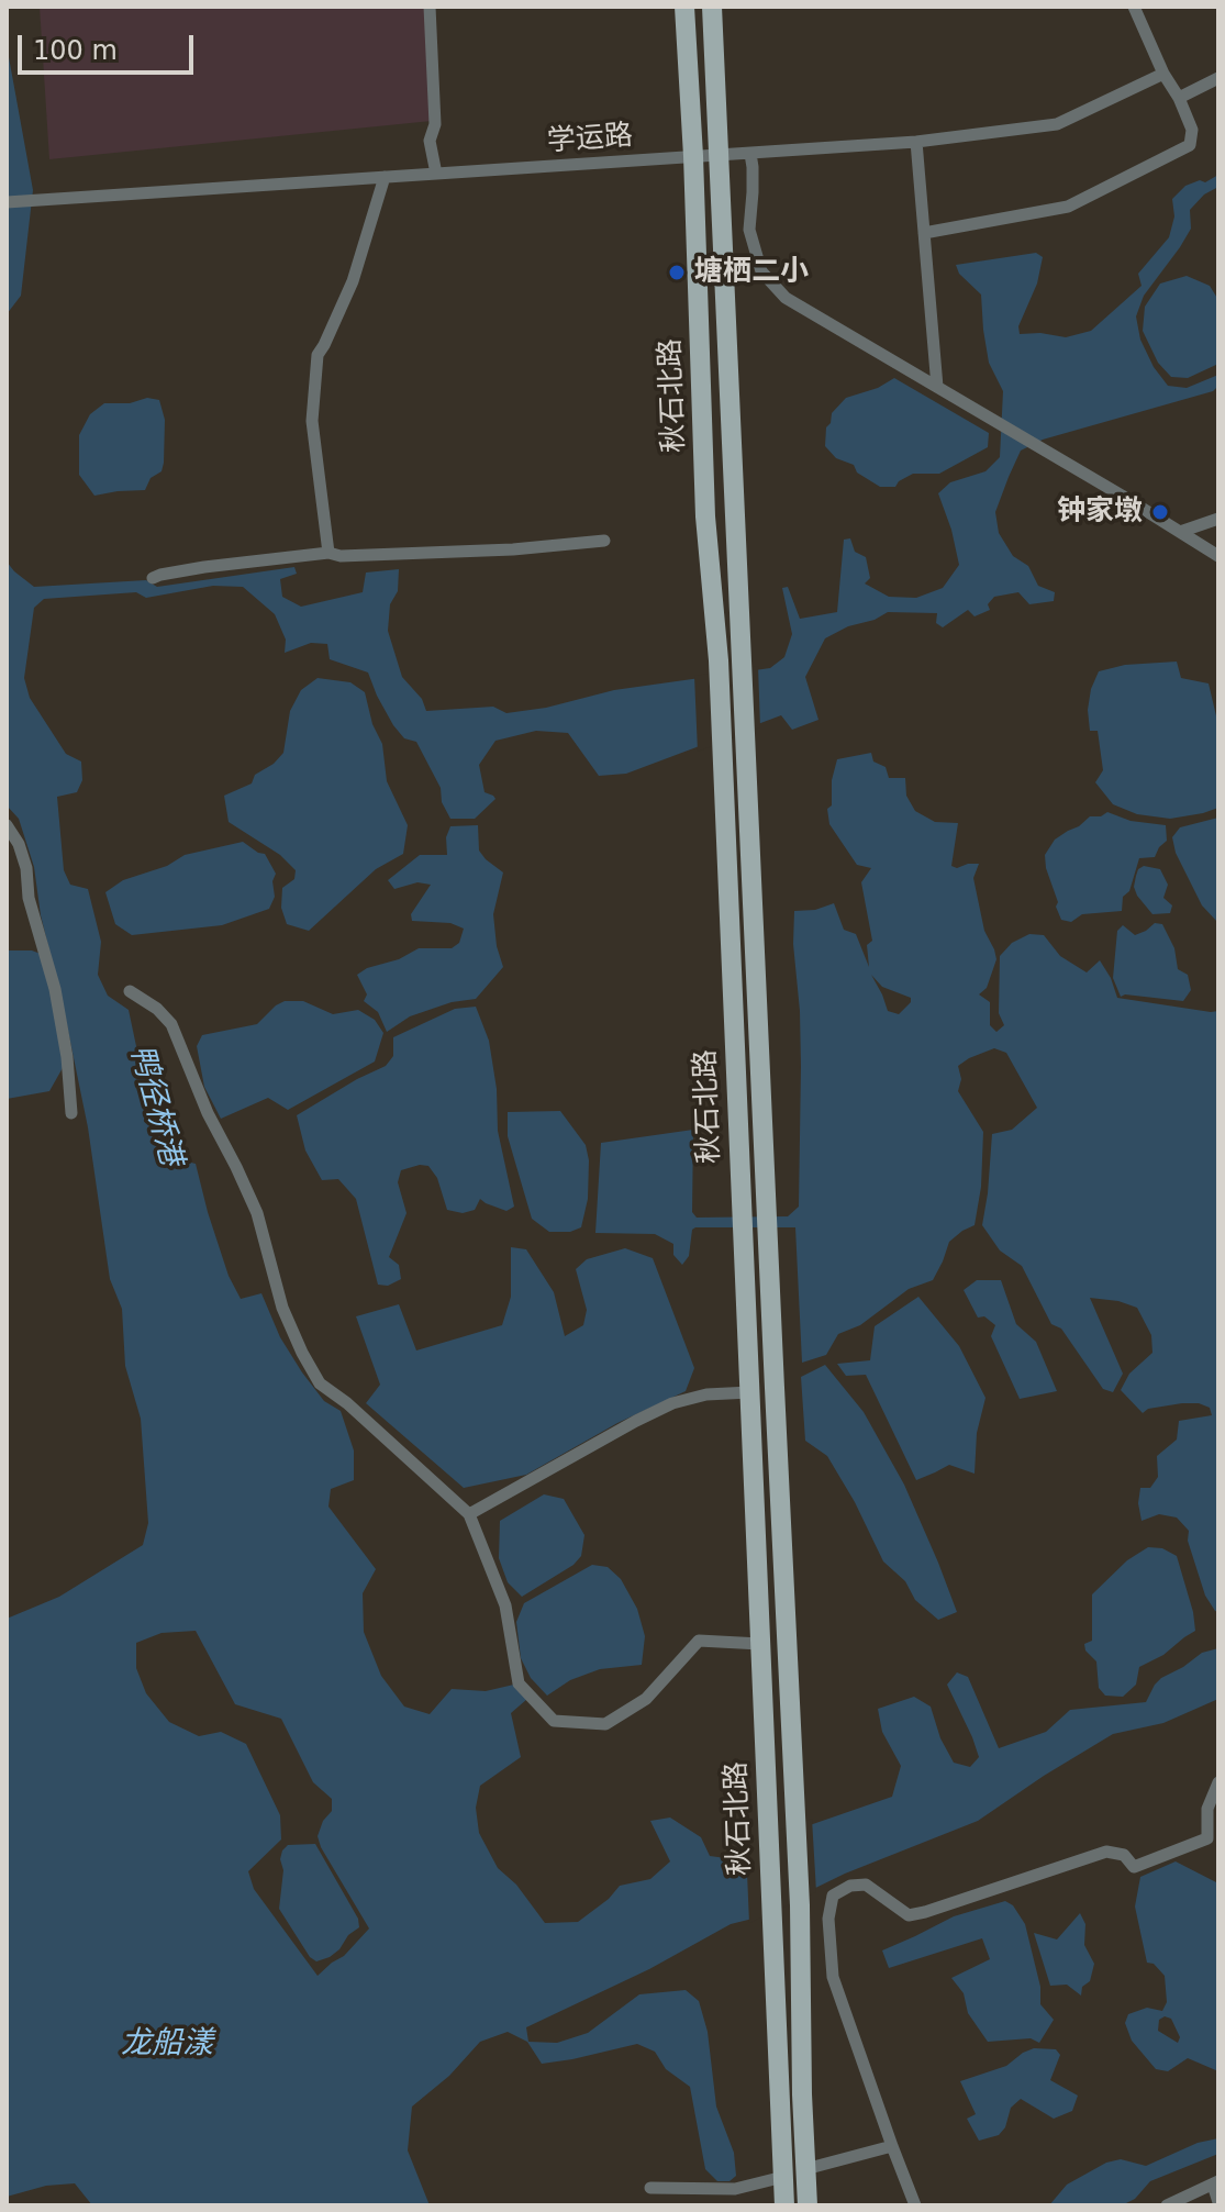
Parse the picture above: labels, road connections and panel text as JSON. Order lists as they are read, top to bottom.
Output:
{
  "streets": {
    "main road": ["秋石北路"],
    "street": ["学运路"]
  },
  "crossings": [
    ["学运路", "秋石北路"]
  ],
  "water": ["鸭径桥港", "龙船漾"],
  "places": ["塘栖二小", "钟家墩"],
  "scale_bar": "100 m"
}
